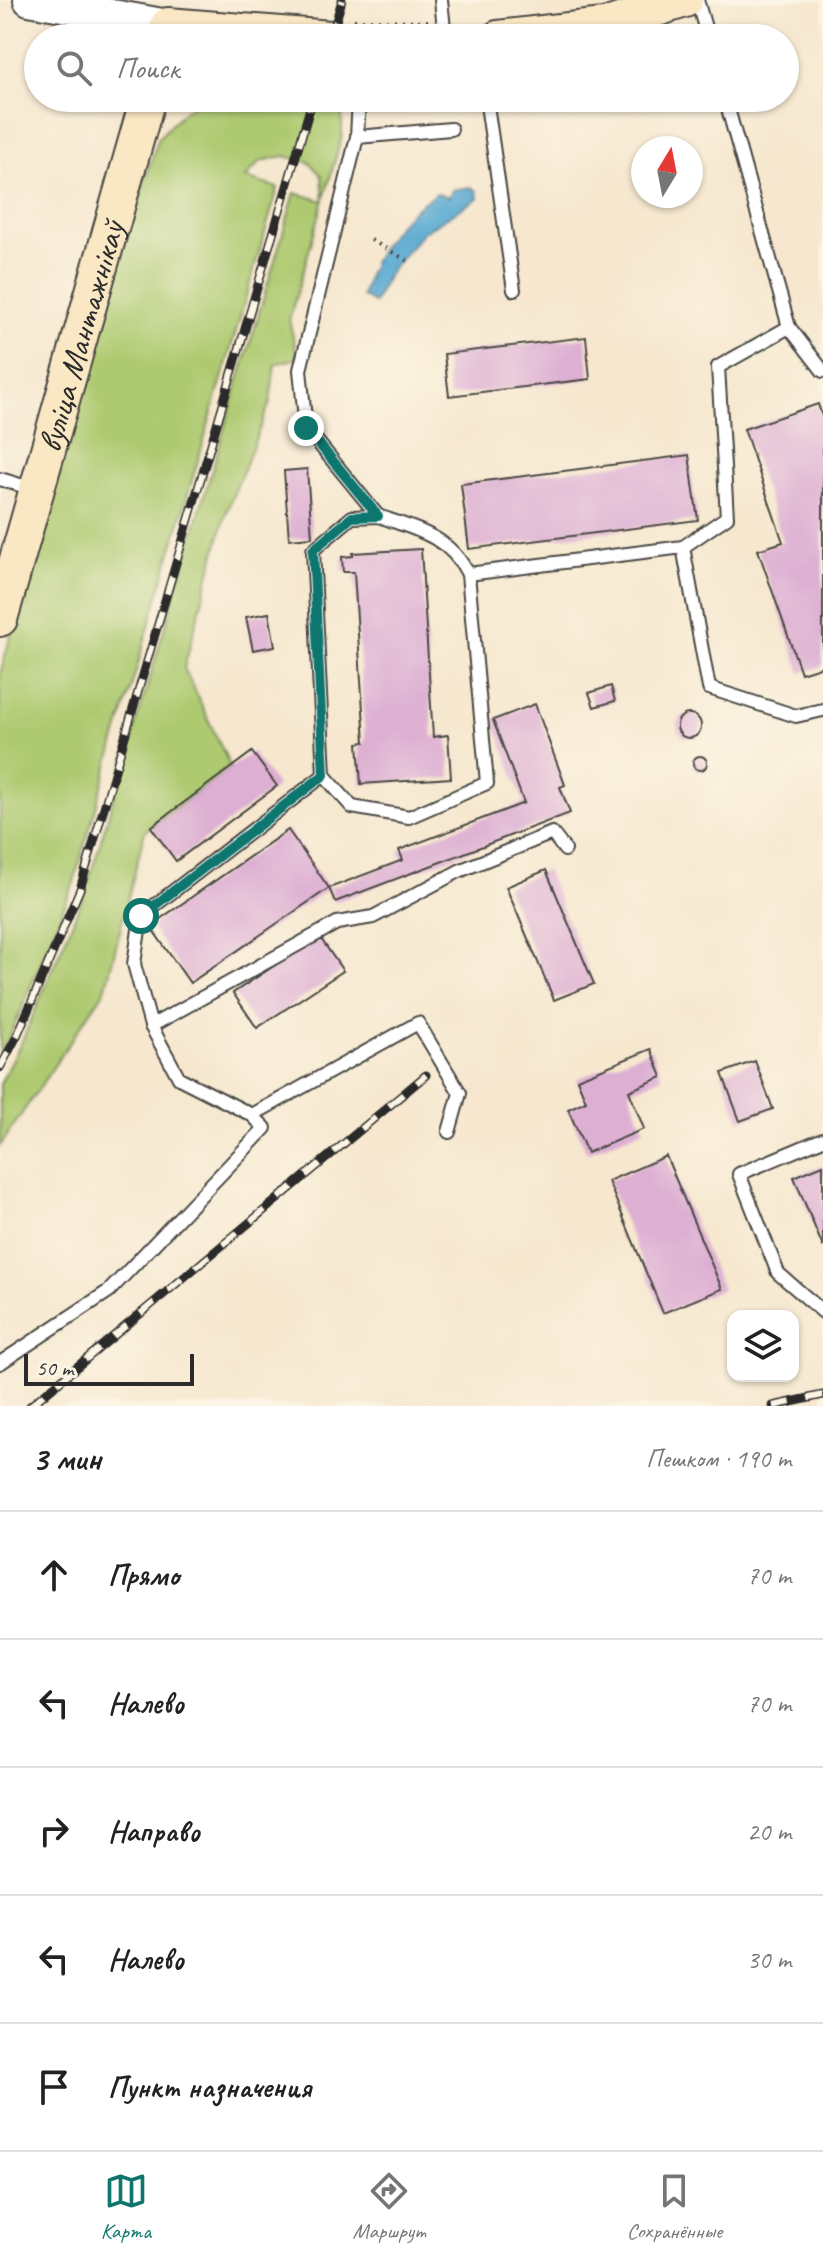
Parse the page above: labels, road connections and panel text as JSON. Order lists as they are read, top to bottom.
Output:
{
  "streets": {
    "main road": ["вуліца Мантажнікаў"]
  },
  "scale_bar": "50 m",
  "north": "top",
  "page": {
    "search": "Поиск",
    "scale": "50 m",
    "heading": ["3 мин", "Пешком · 190 m"],
    "list": [
      ["Прямо", "70 m"],
      ["Налево", "70 m"],
      ["Направо", "20 m"],
      ["Налево", "30 m"],
      "Пункт назначения"
    ],
    "nav": ["Карта", "Маршрут", "Сохранённые"]
  }
}
